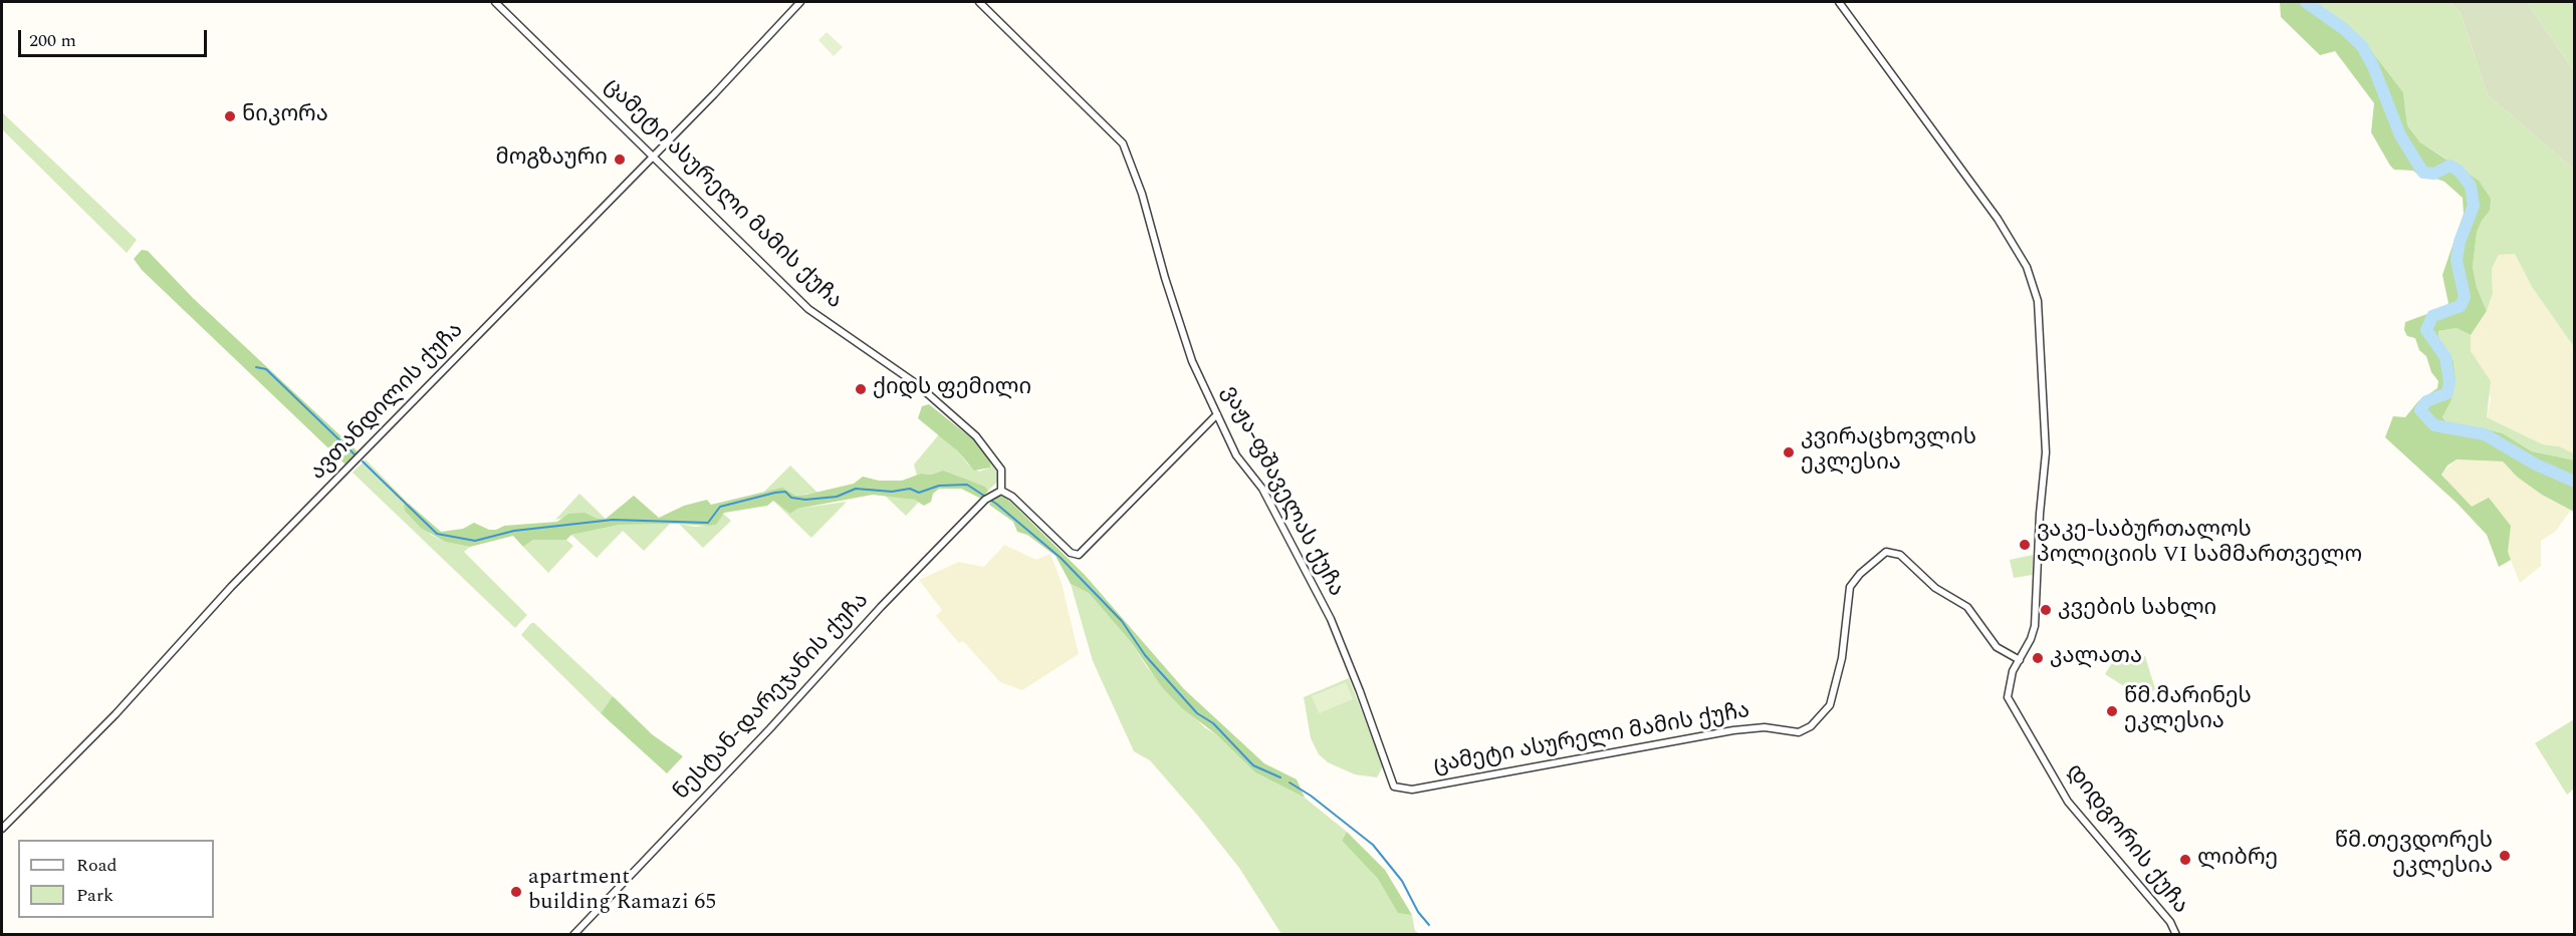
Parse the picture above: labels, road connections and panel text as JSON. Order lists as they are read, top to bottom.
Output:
{
  "streets": {
    "street": [
      "ცამეტი ასურელი მამის ქუჩა",
      "ავთანდილის ქუჩა",
      "ვაჟა-ფშაველას ქუჩა",
      "ნესტან-დარეჯანის ქუჩა",
      "დიდგორის ქუჩა"
    ]
  },
  "crossings": [
    ["ცამეტი ასურელი მამის ქუჩა", "ავთანდილის ქუჩა"],
    ["ცამეტი ასურელი მამის ქუჩა", "ვაჟა-ფშაველას ქუჩა"],
    ["ცამეტი ასურელი მამის ქუჩა", "ნესტან-დარეჯანის ქუჩა"],
    ["ცამეტი ასურელი მამის ქუჩა", "დიდგორის ქუჩა"]
  ],
  "places": [
    "ნიკორა",
    "მოგზაური",
    "ქიდს ფემილი",
    "კვირაცხოვლის ეკლესია",
    "ვაკე-საბურთალოს პოლიციის VI სამმართველო",
    "კვების სახლი",
    "კალათა",
    "წმ.მარინეს ეკლესია",
    "წმ.თევდორეს ეკლესია",
    "ლიბრე",
    "apartment building Ramazi 65"
  ],
  "legend": ["Road", "Park"],
  "scale_bar": "200 m"
}
